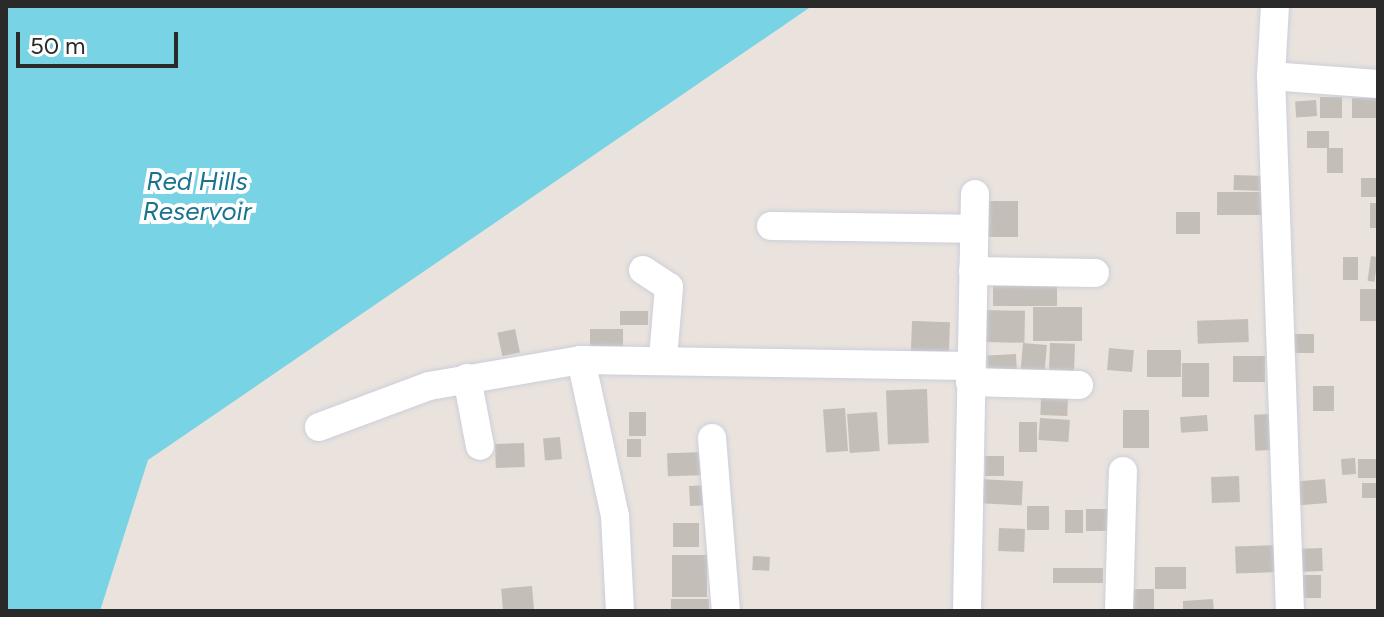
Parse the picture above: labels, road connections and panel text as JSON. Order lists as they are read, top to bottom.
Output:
{
  "water": ["Red Hills Reservoir"],
  "scale_bar": "50 m"
}
